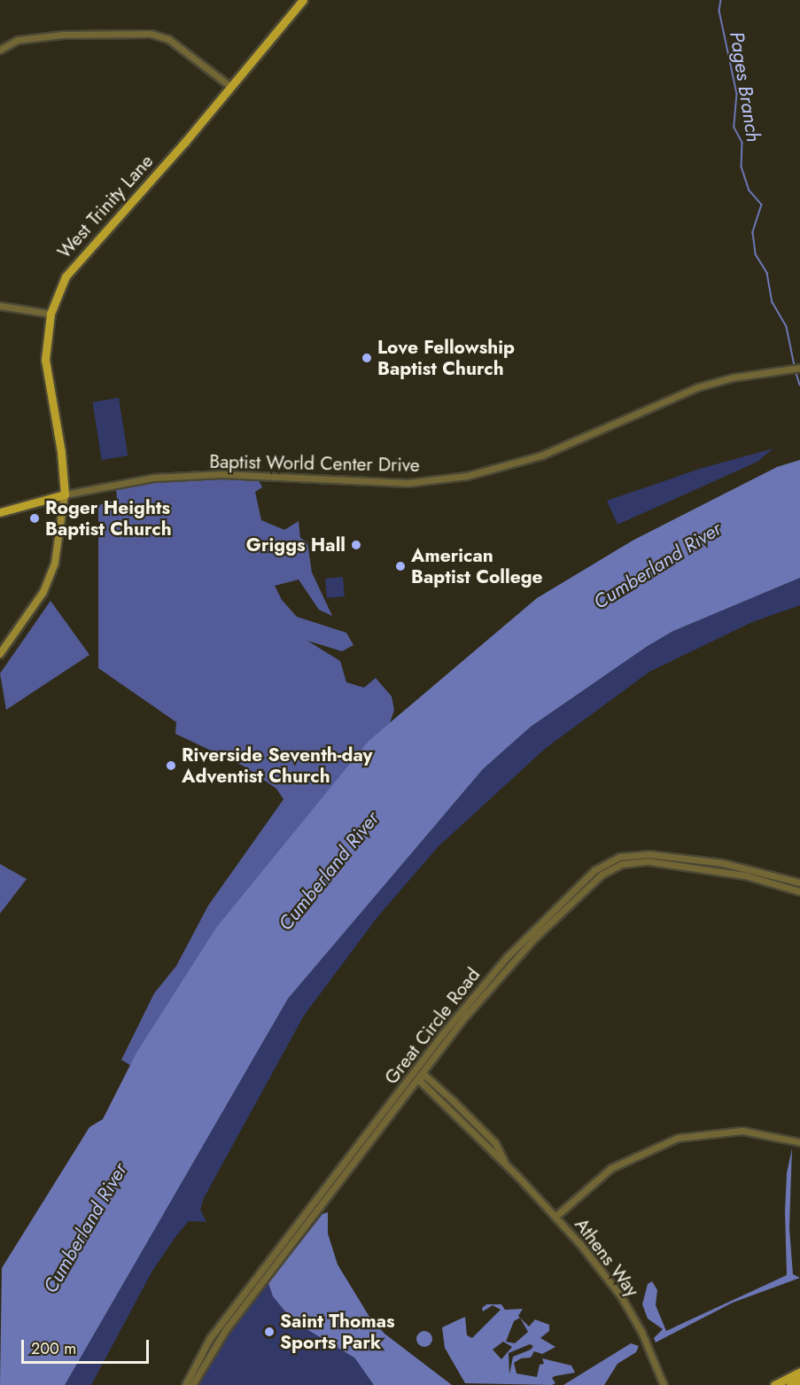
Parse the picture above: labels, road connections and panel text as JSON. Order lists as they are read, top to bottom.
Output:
{
  "streets": {
    "main road": ["West Trinity Lane"],
    "street": ["Baptist World Center Drive", "Great Circle Road", "Athens Way"]
  },
  "crossings": [
    ["West Trinity Lane", "Baptist World Center Drive"],
    ["Great Circle Road", "Athens Way"]
  ],
  "water": ["Pages Branch", "Cumberland River"],
  "places": [
    "Love Fellowship Baptist Church",
    "Roger Heights Baptist Church",
    "Griggs Hall",
    "American Baptist College",
    "Riverside Seventh-day Adventist Church",
    "Saint Thomas Sports Park"
  ],
  "scale_bar": "200 m"
}
